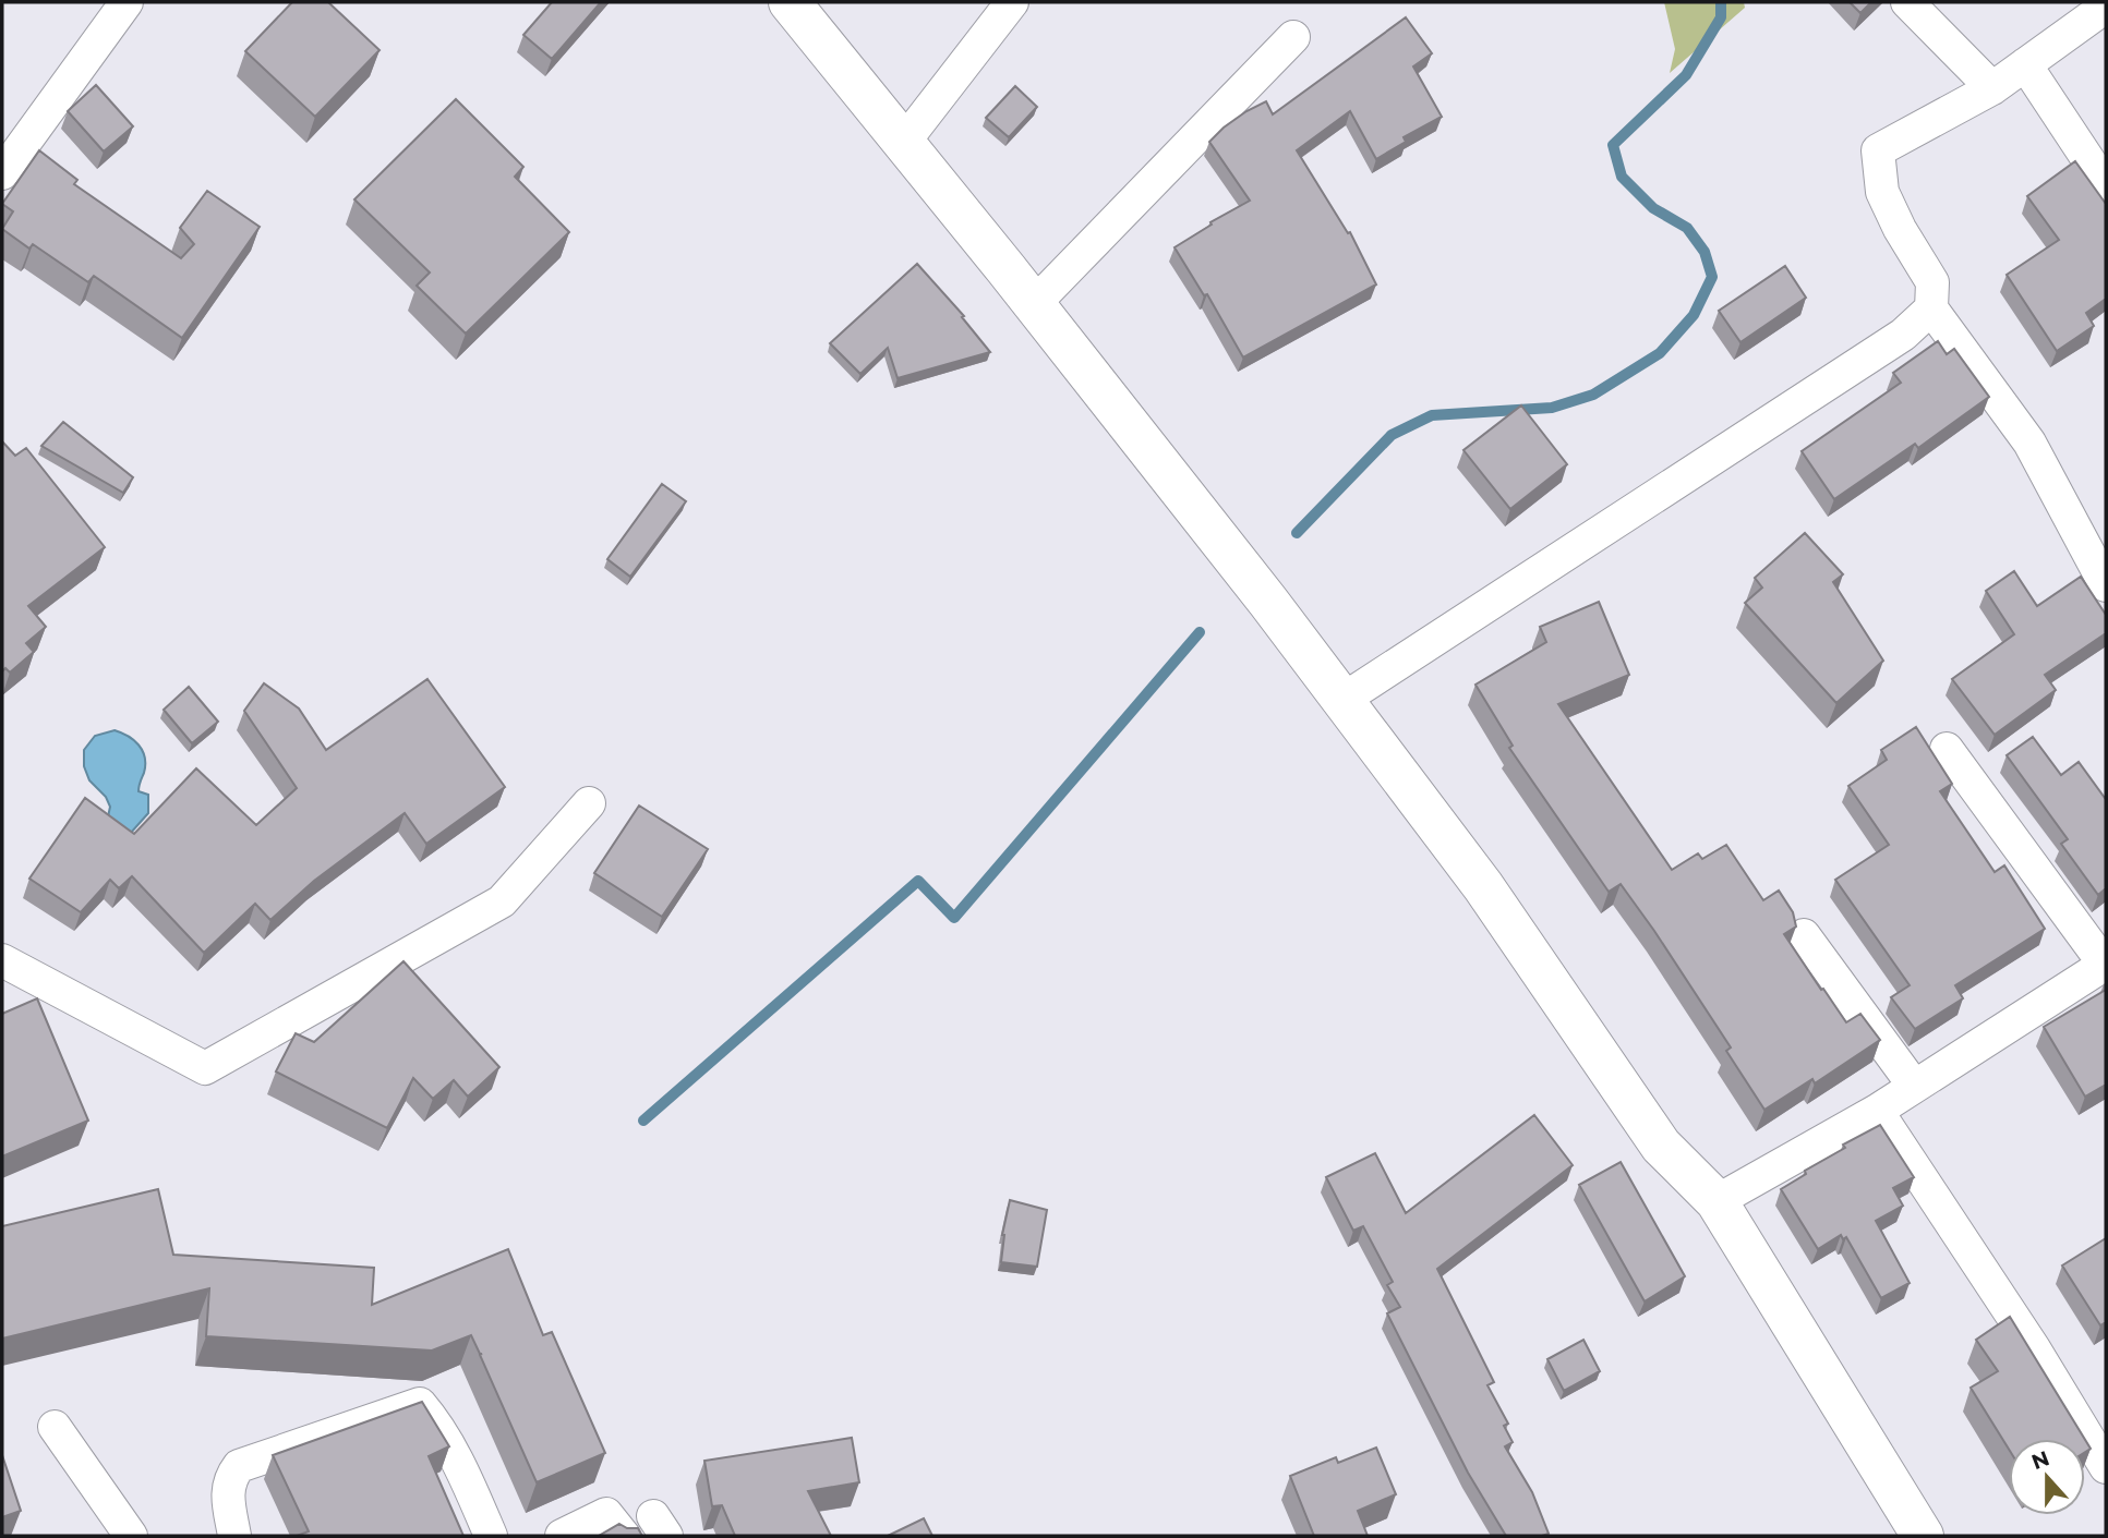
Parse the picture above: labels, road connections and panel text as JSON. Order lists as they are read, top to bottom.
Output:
{
  "north": "top"
}
